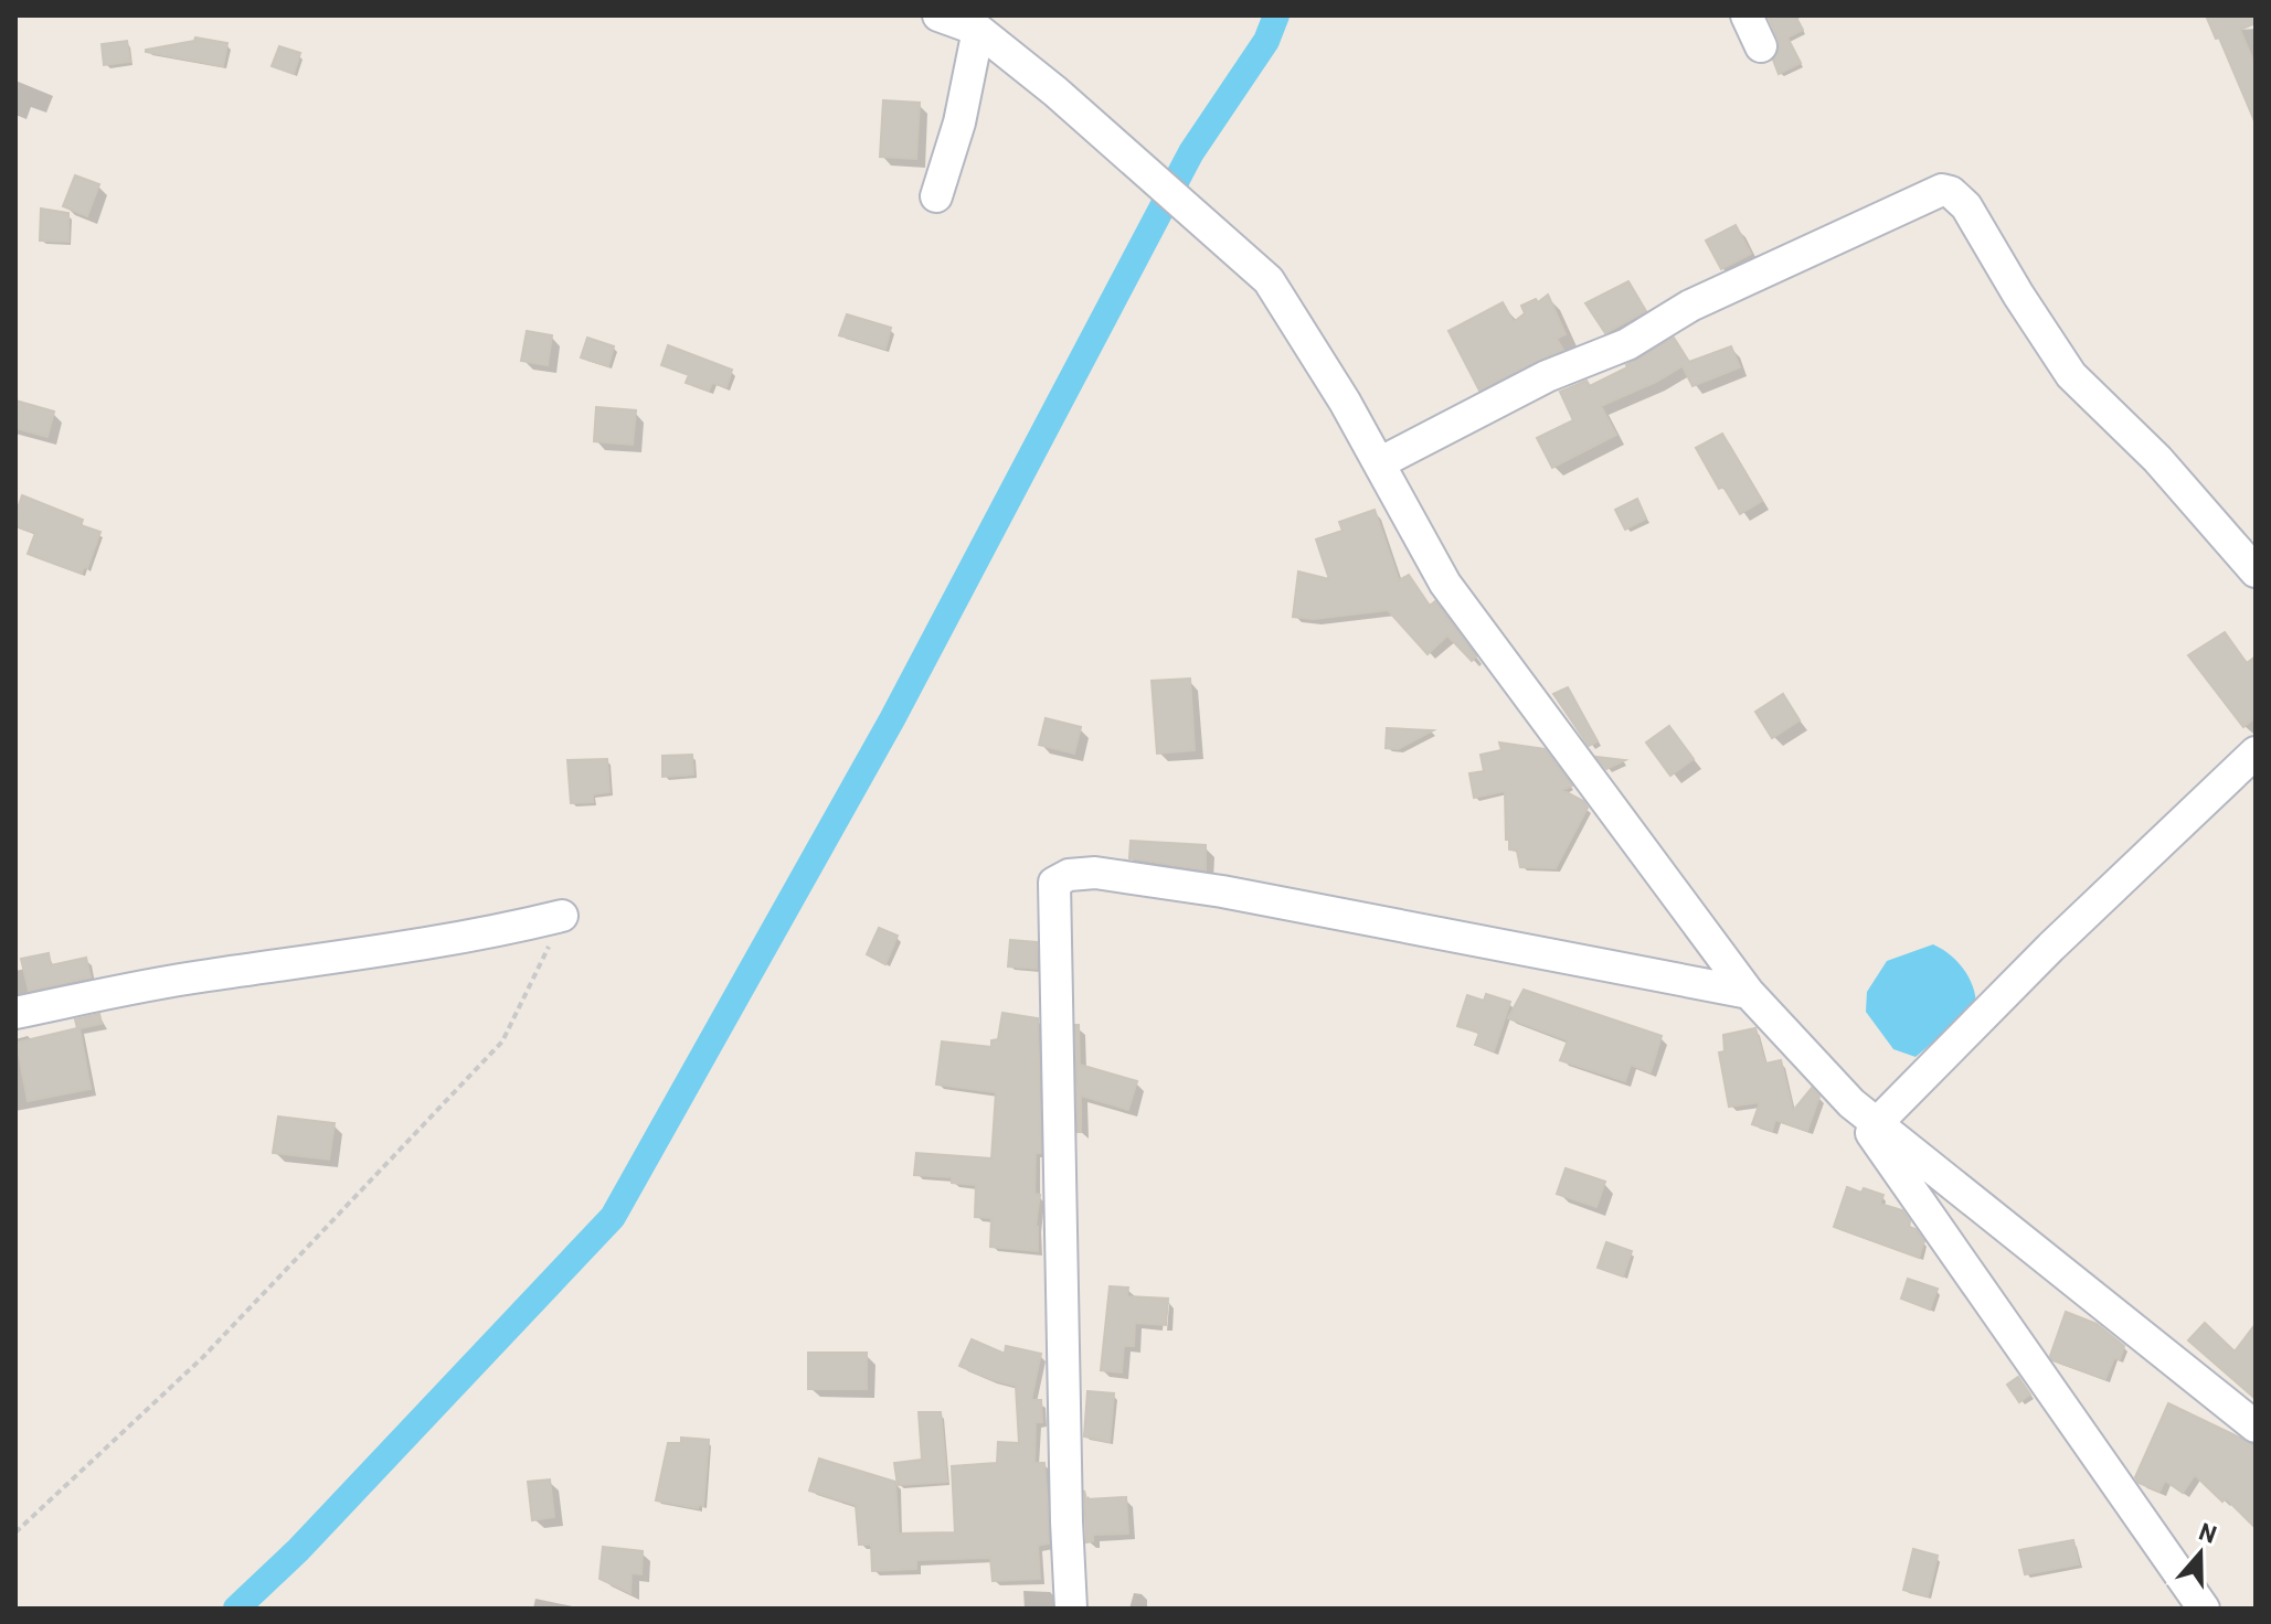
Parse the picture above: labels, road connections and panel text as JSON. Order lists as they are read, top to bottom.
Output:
{
  "north": "top"
}
